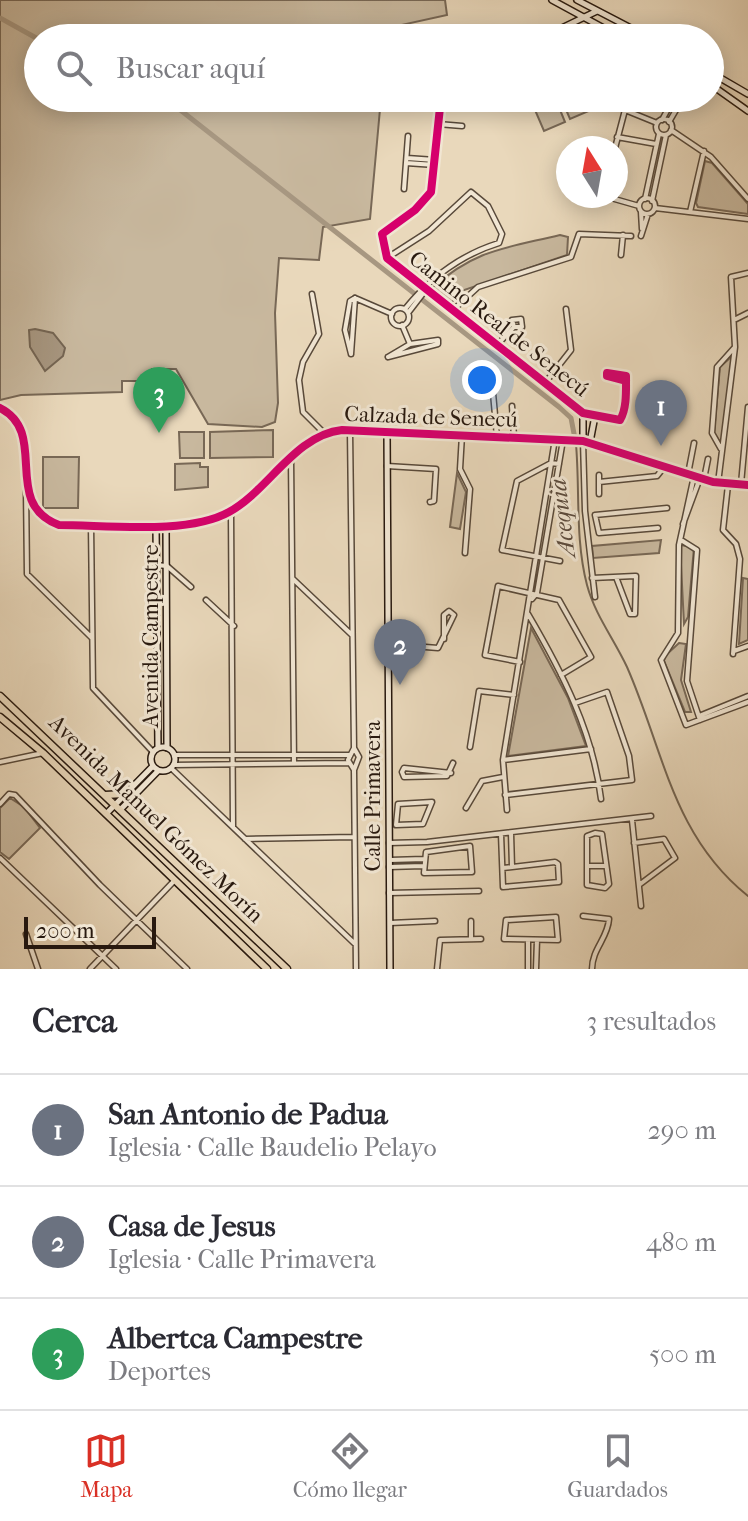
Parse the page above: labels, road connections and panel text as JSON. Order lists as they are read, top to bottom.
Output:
{
  "streets": {
    "main road": ["Avenida Manuel Gómez Morín"],
    "street": [
      "Camino Real de Senecú",
      "Calzada de Senecú",
      "Avenida Campestre",
      "Calle Primavera"
    ]
  },
  "crossings": [
    ["Calzada de Senecú", "Avenida Campestre"],
    ["Calzada de Senecú", "Calle Primavera"]
  ],
  "water": ["Acequia"],
  "scale_bar": "200 m",
  "north": "top",
  "page": {
    "search": "Buscar aquí",
    "pins": ["3", "1", "2"],
    "scale": "200 m",
    "heading": ["Cerca", "3 resultados"],
    "list": [
      {
        "mark": "1",
        "name": "San Antonio de Padua",
        "note": "Iglesia · Calle Baudelio Pelayo",
        "value": "290 m"
      },
      {
        "mark": "2",
        "name": "Casa de Jesus",
        "note": "Iglesia · Calle Primavera",
        "value": "480 m"
      },
      {
        "mark": "3",
        "name": "Albertca Campestre",
        "note": "Deportes",
        "value": "500 m"
      }
    ],
    "nav": ["Mapa", "Cómo llegar", "Guardados"]
  }
}
